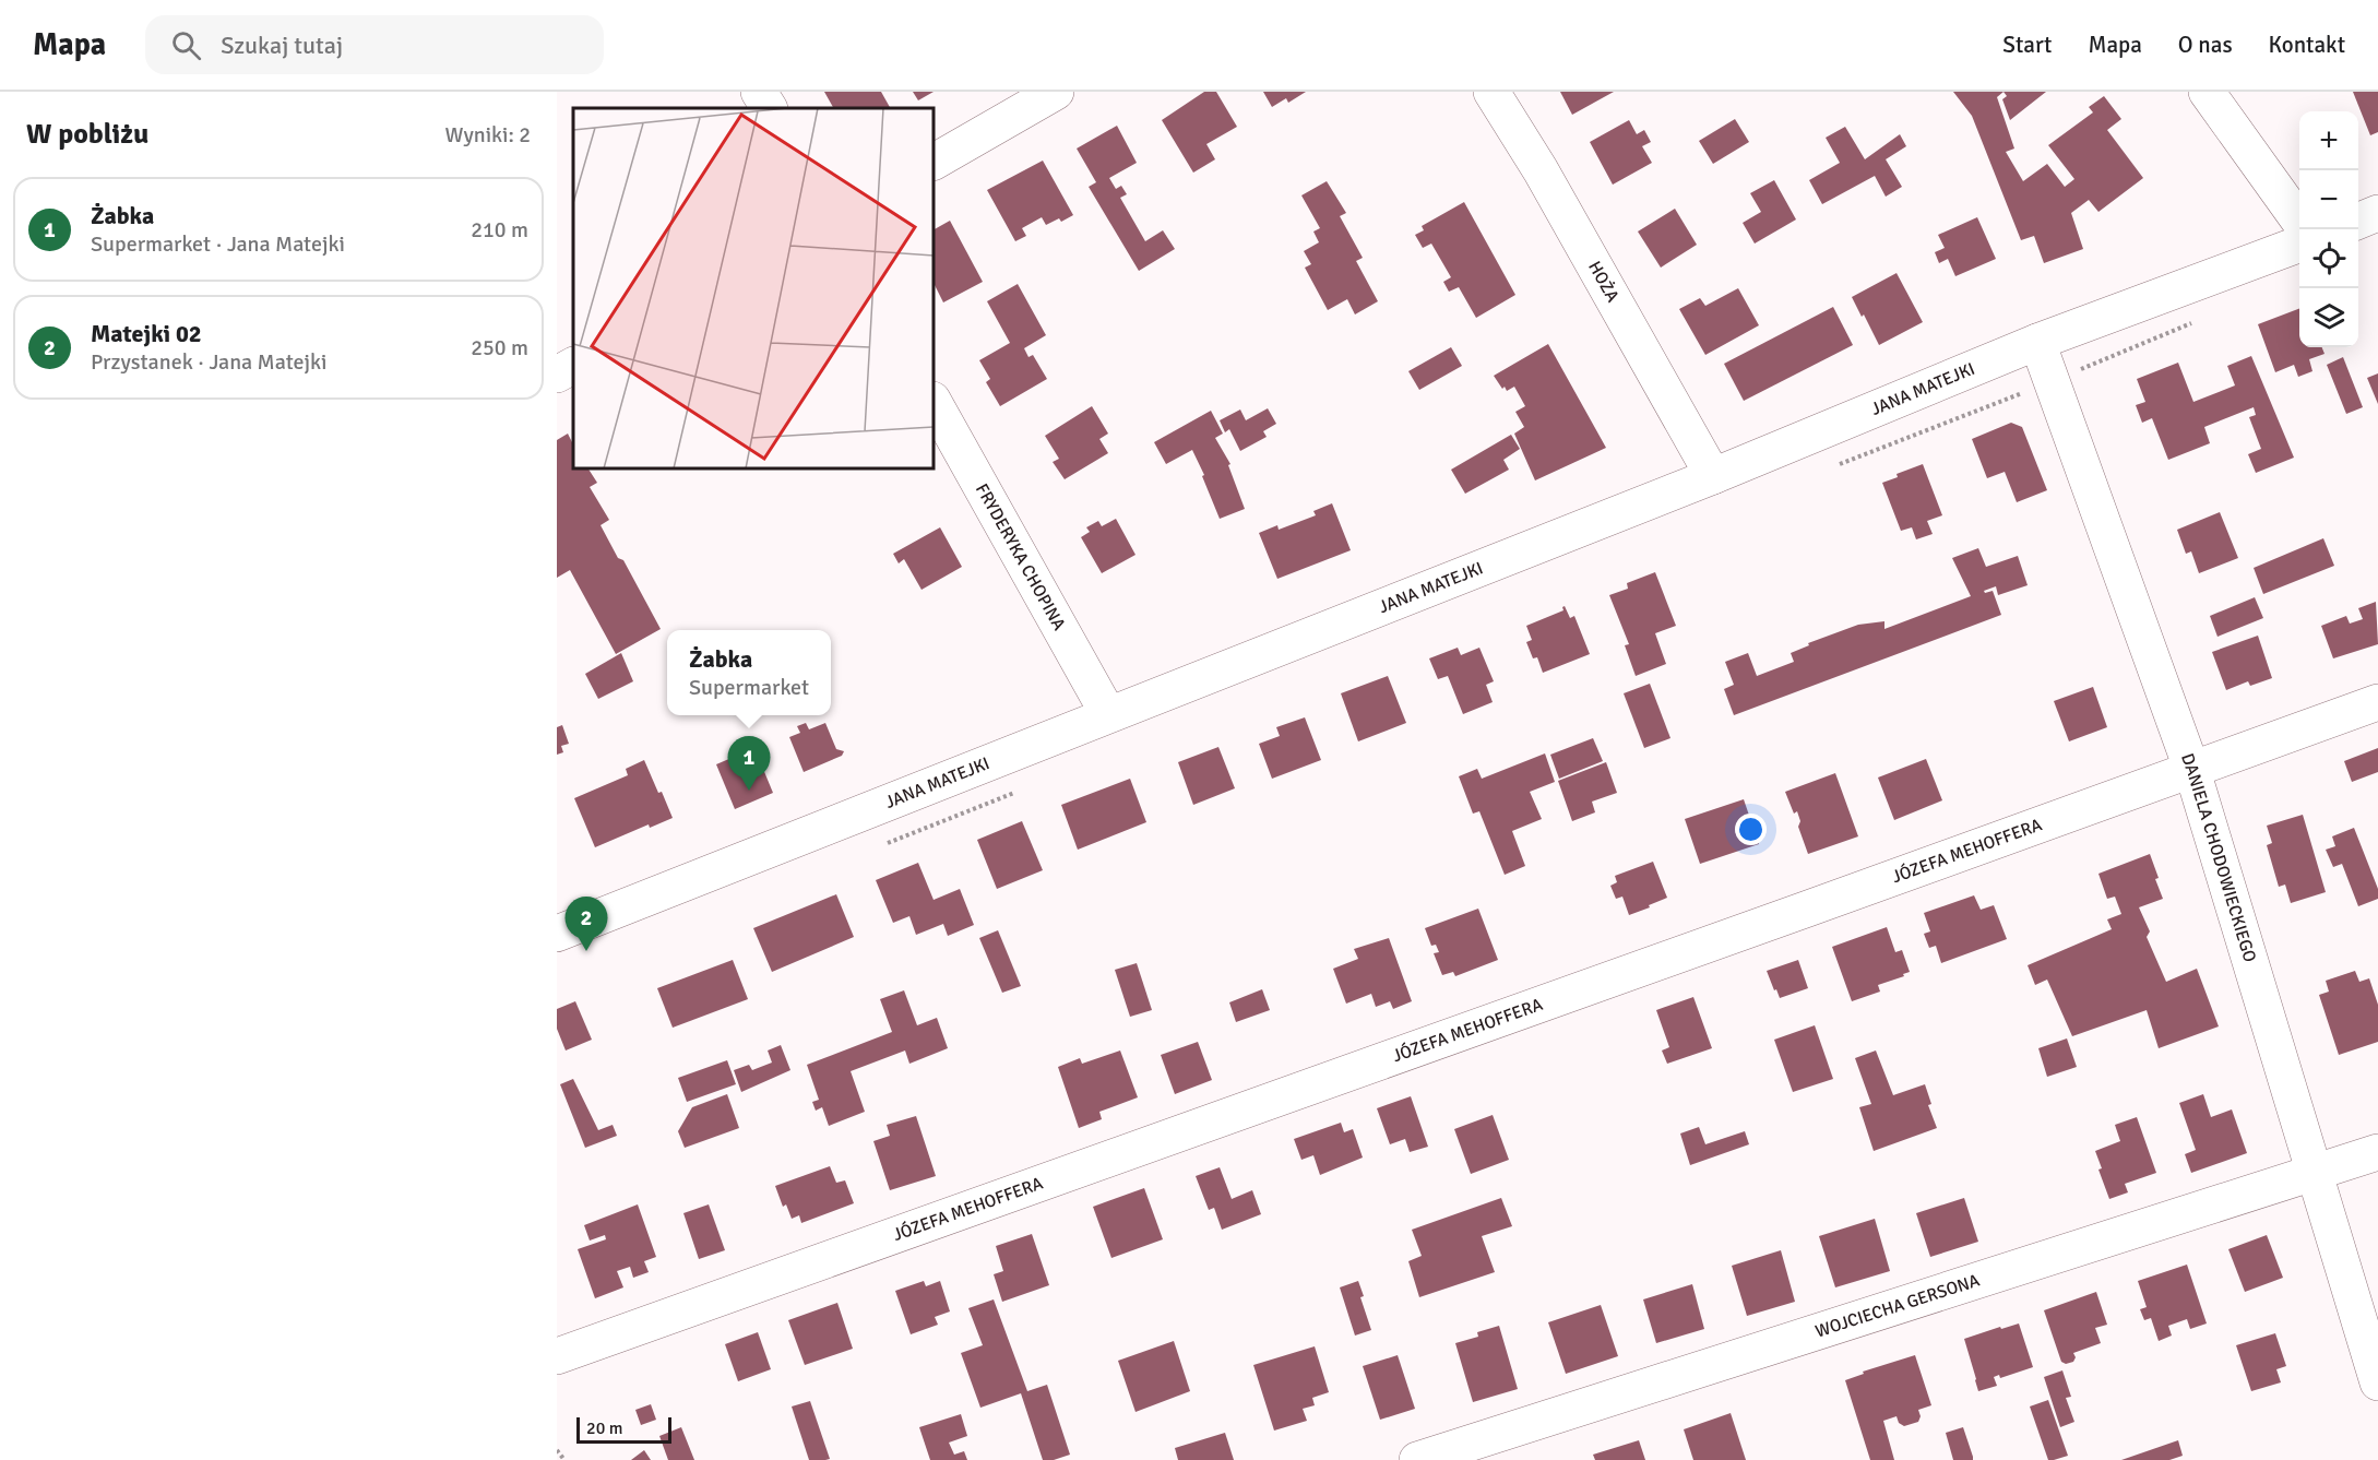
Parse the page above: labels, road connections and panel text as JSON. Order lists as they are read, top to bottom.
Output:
{
  "streets": {
    "street": [
      "HOŻA",
      "JANA MATEJKI",
      "FRYDERYKA CHOPINA",
      "JÓZEFA MEHOFFERA",
      "DANIELA CHODOWIECKIEGO",
      "WOJCIECHA GERSONA"
    ]
  },
  "crossings": [
    ["HOŻA", "JANA MATEJKI"],
    ["JANA MATEJKI", "FRYDERYKA CHOPINA"],
    ["JANA MATEJKI", "DANIELA CHODOWIECKIEGO"],
    ["JÓZEFA MEHOFFERA", "DANIELA CHODOWIECKIEGO"],
    ["DANIELA CHODOWIECKIEGO", "WOJCIECHA GERSONA"]
  ],
  "scale_bar": "20 m",
  "page": {
    "header": "Mapa",
    "search": "Szukaj tutaj",
    "nav": [
      "Start",
      "Mapa",
      "O nas",
      "Kontakt"
    ],
    "heading": ["W pobliżu", "Wyniki: 2"],
    "map_buttons": ["+", "−"],
    "list": [
      {
        "mark": "1",
        "name": "Żabka",
        "note": "Supermarket · Jana Matejki",
        "value": "210 m"
      },
      {
        "mark": "2",
        "name": "Matejki 02",
        "note": "Przystanek · Jana Matejki",
        "value": "250 m"
      }
    ],
    "popup": ["Żabka", "Supermarket"],
    "pins": ["1", "2"],
    "scale": "20 m"
  }
}
